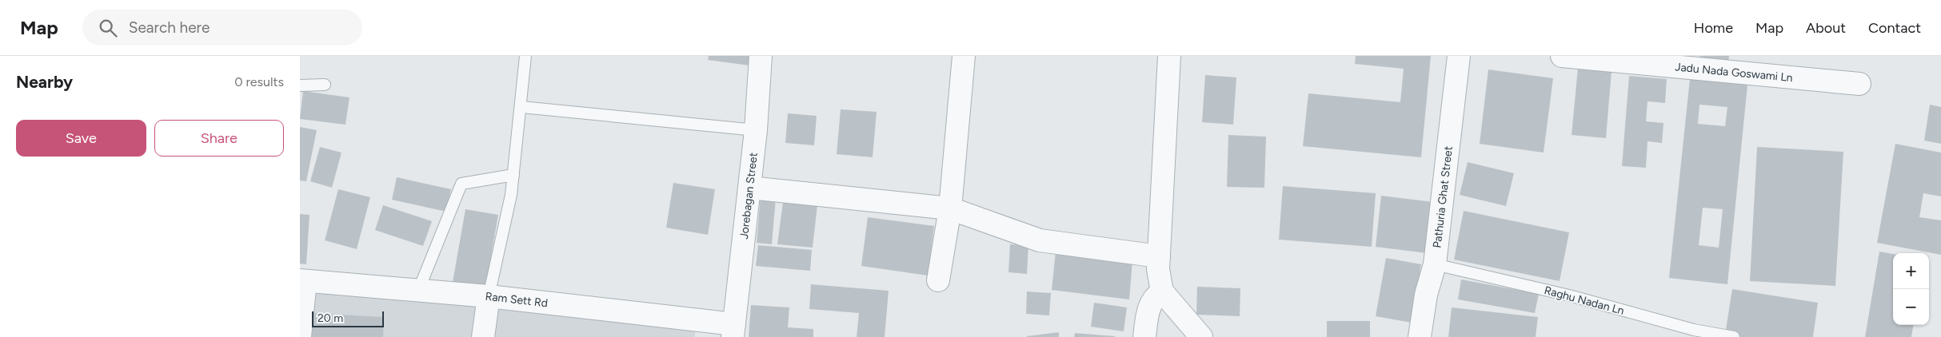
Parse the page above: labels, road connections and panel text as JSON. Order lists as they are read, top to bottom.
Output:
{
  "streets": {
    "street": [
      "Jadu Nada Goswami Ln",
      "Jorebagan Street",
      "Pathuria Ghat Street",
      "Ram Sett Rd"
    ],
    "lane": ["Raghu Nadan Ln"]
  },
  "crossings": [
    ["Jorebagan Street", "Ram Sett Rd"],
    ["Pathuria Ghat Street", "Raghu Nadan Ln"]
  ],
  "scale_bar": "20 m",
  "page": {
    "header": "Map",
    "search": "Search here",
    "nav": [
      "Home",
      "Map",
      "About",
      "Contact"
    ],
    "heading": ["Nearby", "0 results"],
    "buttons": ["Save", "Share"],
    "map_buttons": ["+", "−"],
    "scale": "20 m"
  }
}
